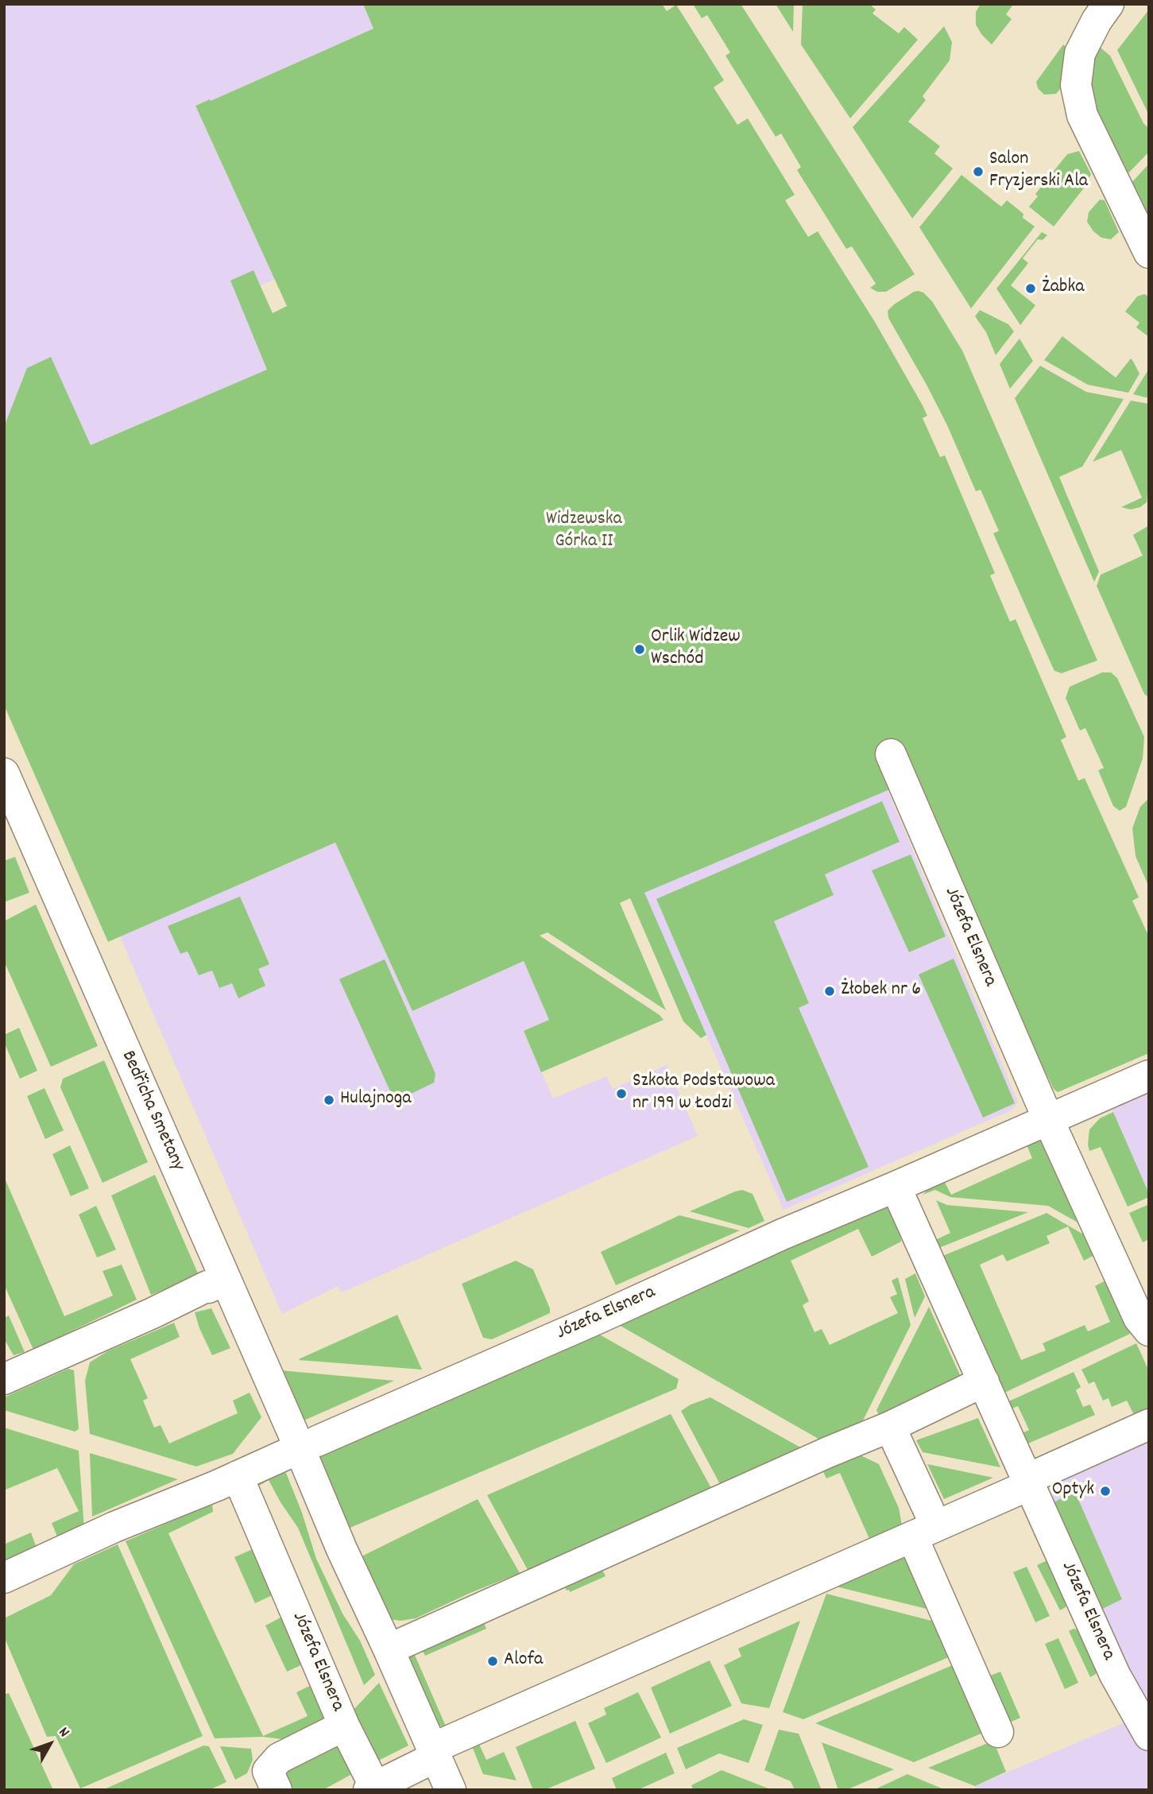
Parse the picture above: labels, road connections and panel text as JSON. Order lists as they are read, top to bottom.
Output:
{
  "streets": {
    "street": ["Józefa Elsnera", "Bedřicha Smetany"]
  },
  "crossings": [
    ["Józefa Elsnera", "Bedřicha Smetany"]
  ],
  "parks": ["Widzewska Górka II"],
  "places": [
    "Salon Fryzjerski Ala",
    "Żabka",
    "Orlik Widzew Wschód",
    "Żłobek nr 6",
    "Szkoła Podstawowa nr 199 w Łodzi",
    "Hulajnoga",
    "Optyk",
    "Alofa"
  ],
  "north": "top right"
}
